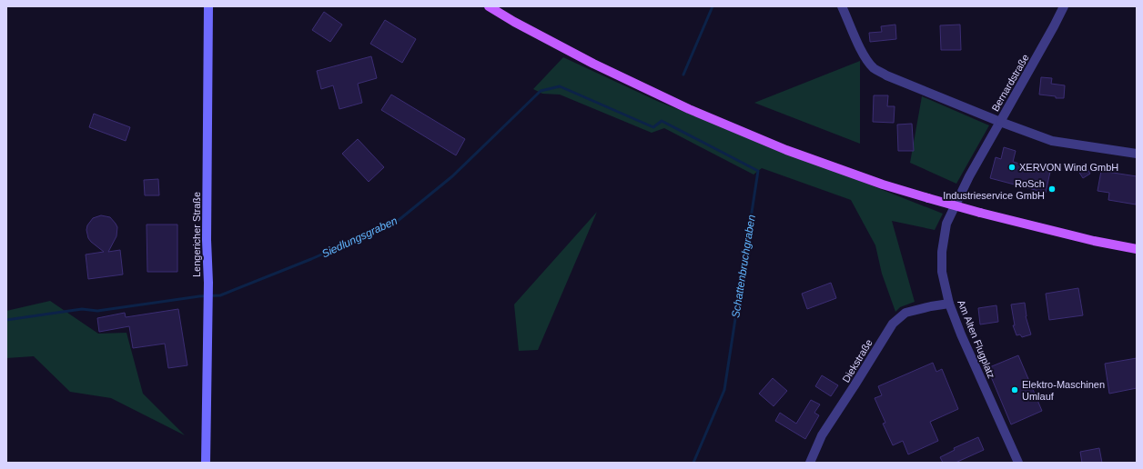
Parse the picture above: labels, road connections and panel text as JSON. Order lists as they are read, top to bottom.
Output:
{
  "streets": {
    "main road": ["Lengericher Straße"],
    "street": ["Bernardstraße", "Am Alten Flugplatz", "Diekstraße"]
  },
  "crossings": [
    ["Bernardstraße", "Am Alten Flugplatz"],
    ["Am Alten Flugplatz", "Diekstraße"]
  ],
  "water": ["Siedlungsgraben", "Schattenbruchgraben"],
  "places": ["XERVON Wind GmbH", "RoSch Industrieservice GmbH", "Elektro-Maschinen Umlauf"]
}
